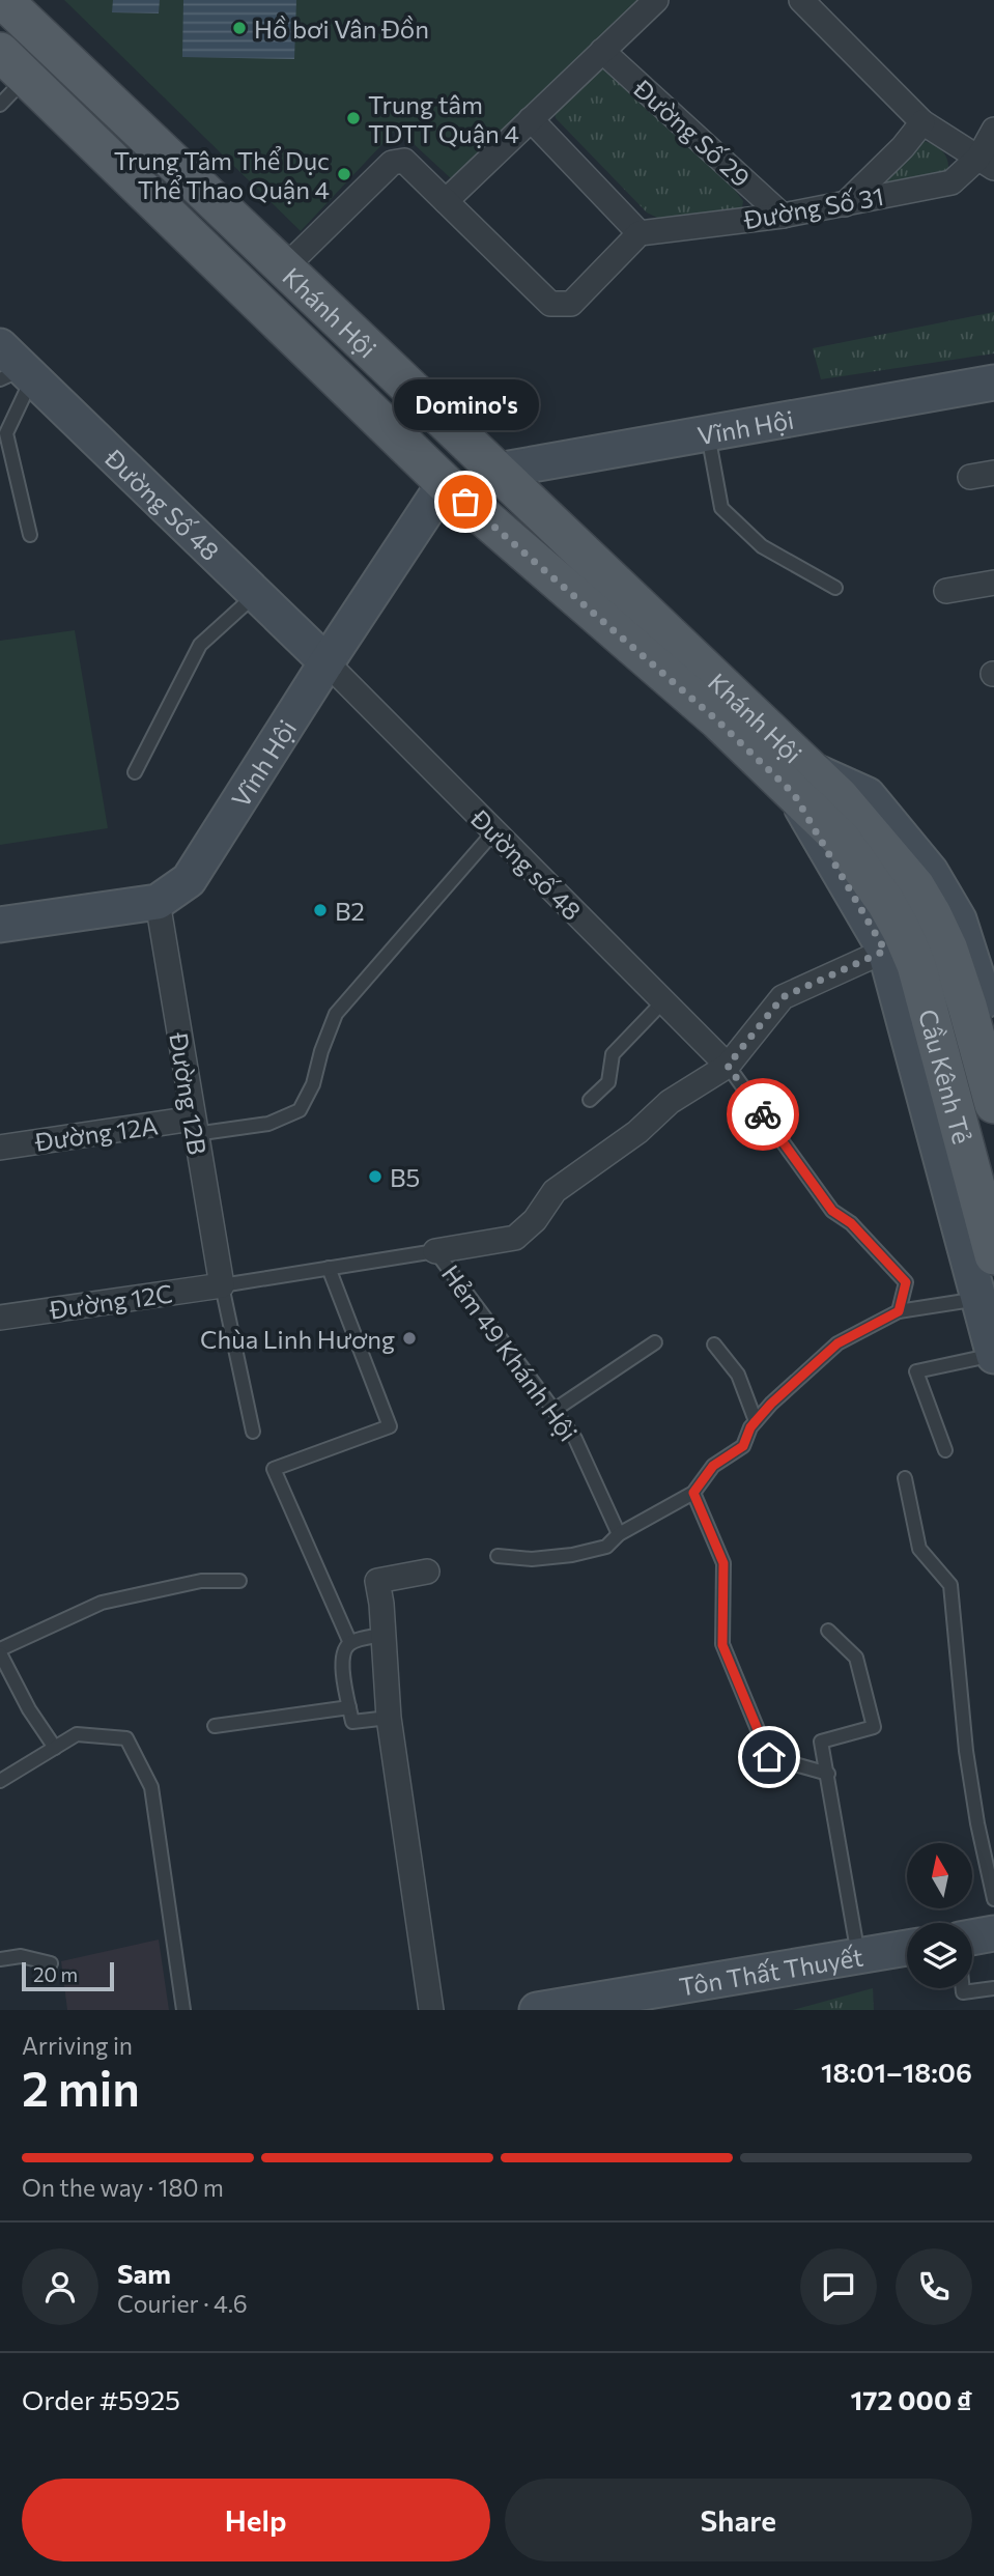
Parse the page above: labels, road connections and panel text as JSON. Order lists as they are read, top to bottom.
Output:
{
  "streets": {
    "main road": ["Khánh Hội", "Cầu Kênh Tẻ"],
    "street": [
      "Đường Số 29",
      "Đường Số 31",
      "Vĩnh Hội",
      "Đường Số 48",
      "Đường số 48",
      "Đường 12B",
      "Đường 12A",
      "Đường 12C",
      "Tôn Thất Thuyết"
    ],
    "lane": ["Hẻm 49 Khánh Hội"]
  },
  "crossings": [
    ["Đường Số 29", "Đường Số 31"],
    ["Khánh Hội", "Vĩnh Hội"],
    ["Khánh Hội", "Cầu Kênh Tẻ"],
    ["Vĩnh Hội", "Đường Số 48"],
    ["Vĩnh Hội", "Đường số 48"],
    ["Vĩnh Hội", "Đường 12B"],
    ["Đường Số 48", "Đường số 48"],
    ["Đường 12B", "Đường 12A"],
    ["Đường 12B", "Đường 12C"]
  ],
  "places": [
    "Hồ bơi Vân Đồn",
    "Trung tâm TDTT Quận 4",
    "Trung Tâm Thể Dục Thể Thao Quận 4",
    "Domino's",
    "B2",
    "B5",
    "Chùa Linh Hương"
  ],
  "scale_bar": "20 m",
  "north": "top",
  "page": {
    "bubble": "Domino's",
    "scale": "20 m",
    "heading": ["2 min", "Arriving in", "18:01–18:06"],
    "panel": [
      "Sam",
      "Courier · 4.6",
      "Order #5925",
      "172 000 ₫"
    ],
    "bar": "On the way · 180 m",
    "buttons": ["Help", "Share"]
  }
}
